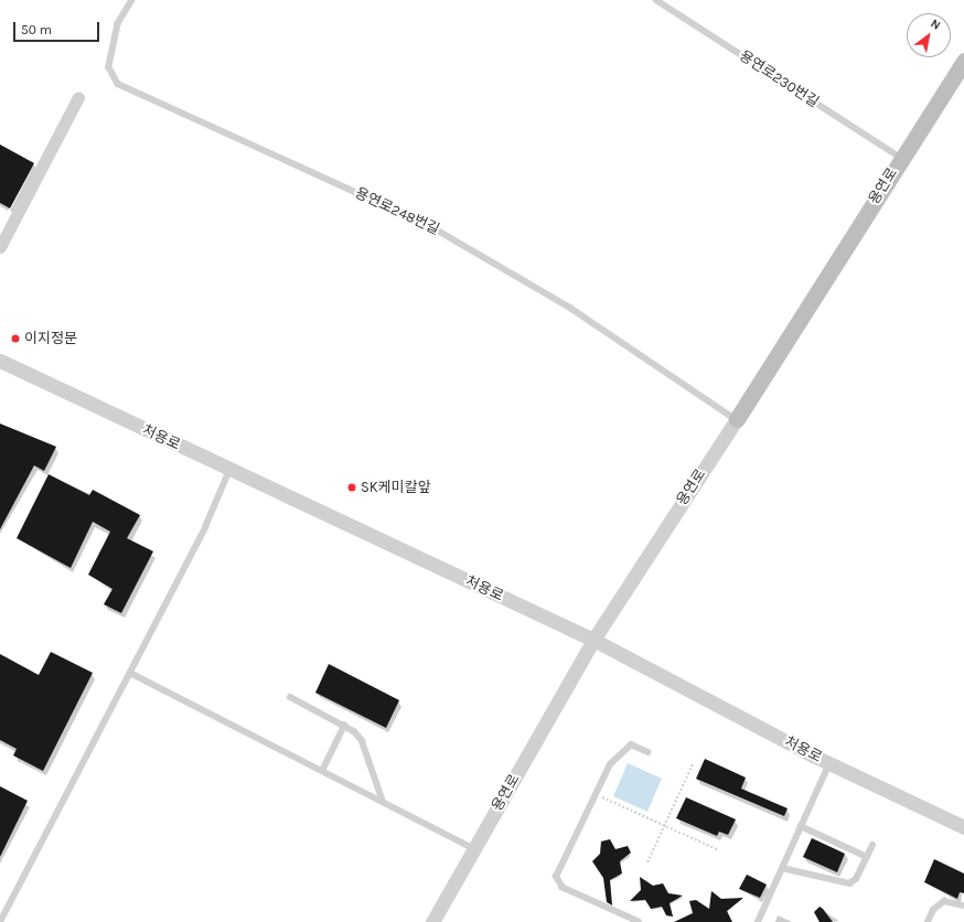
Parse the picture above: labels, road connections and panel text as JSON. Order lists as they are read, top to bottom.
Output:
{
  "streets": {
    "main road": ["용연로"],
    "street": ["처용로"],
    "lane": ["용연로230번길", "용연로248번길"]
  },
  "crossings": [
    ["용연로230번길", "용연로"],
    ["용연로", "용연로248번길"],
    ["용연로", "처용로"]
  ],
  "places": ["이지정문", "SK케미칼앞"],
  "scale_bar": "50 m",
  "north": "top right"
}
